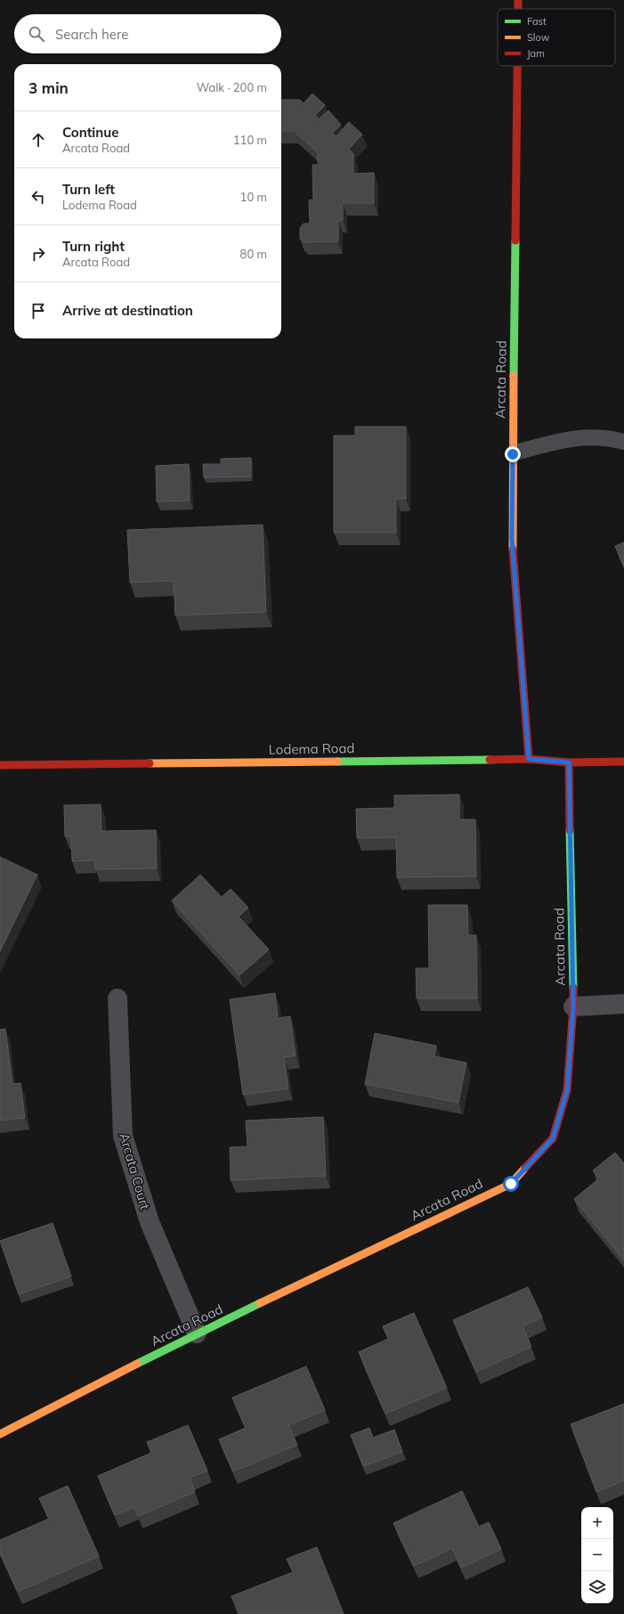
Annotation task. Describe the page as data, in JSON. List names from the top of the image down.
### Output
{
  "streets": {
    "street": ["Arcata Road", "Lodema Road", "Arcata Court"]
  },
  "crossings": [
    ["Arcata Road", "Lodema Road"],
    ["Arcata Road", "Arcata Court"]
  ],
  "legend": ["Fast", "Slow", "Jam"],
  "page": {
    "search": "Search here",
    "heading": ["3 min", "Walk · 200 m"],
    "list": [
      ["Continue", "Arcata Road", "110 m"],
      ["Turn left", "Lodema Road", "10 m"],
      ["Turn right", "Arcata Road", "80 m"],
      "Arrive at destination"
    ],
    "map_buttons": ["+", "−"]
  }
}
